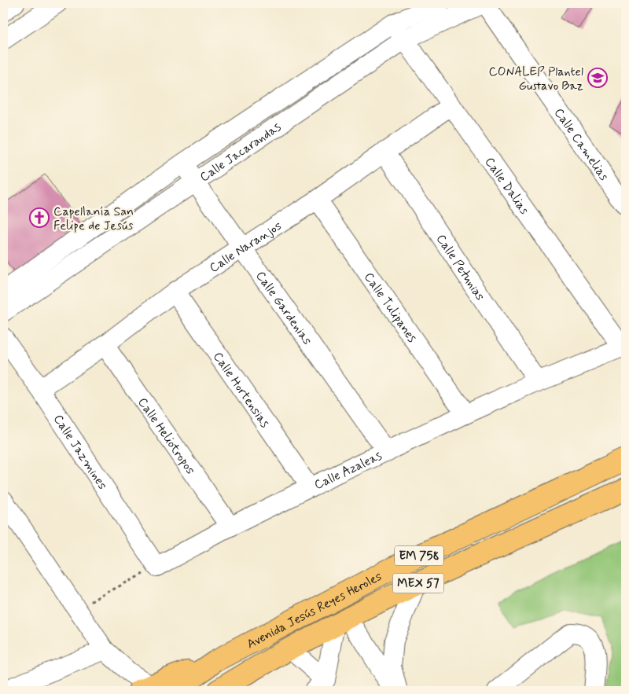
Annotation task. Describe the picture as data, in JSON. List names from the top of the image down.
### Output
{
  "streets": {
    "highway": ["EM 758", "MEX 57", "Avenida Jesús Reyes Heroles"],
    "street": [
      "Calle Camelias",
      "Calle Jacarandas",
      "Calle Dalias",
      "Calle Naranjos",
      "Calle Petunias",
      "Calle Tulipanes",
      "Calle Gardenias",
      "Calle Hortensias",
      "Calle Heliotropos",
      "Calle Jazmines",
      "Calle Azaleas"
    ]
  },
  "crossings": [
    ["Calle Camelias", "Calle Jacarandas"],
    ["Calle Jacarandas", "Calle Dalias"],
    ["Calle Jacarandas", "Calle Gardenias"],
    ["Calle Dalias", "Calle Naranjos"],
    ["Calle Dalias", "Calle Azaleas"],
    ["Calle Naranjos", "Calle Petunias"],
    ["Calle Naranjos", "Calle Tulipanes"],
    ["Calle Naranjos", "Calle Gardenias"],
    ["Calle Naranjos", "Calle Hortensias"],
    ["Calle Naranjos", "Calle Heliotropos"],
    ["Calle Naranjos", "Calle Jazmines"],
    ["Calle Petunias", "Calle Azaleas"],
    ["Calle Tulipanes", "Calle Azaleas"],
    ["Calle Gardenias", "Calle Azaleas"],
    ["Calle Hortensias", "Calle Azaleas"],
    ["Calle Heliotropos", "Calle Azaleas"],
    ["Calle Jazmines", "Calle Azaleas"]
  ],
  "places": {
    "school or university": ["CONALEP Plantel Gustavo Baz"],
    "church": ["Capellanía San Felipe de Jesús"]
  }
}
